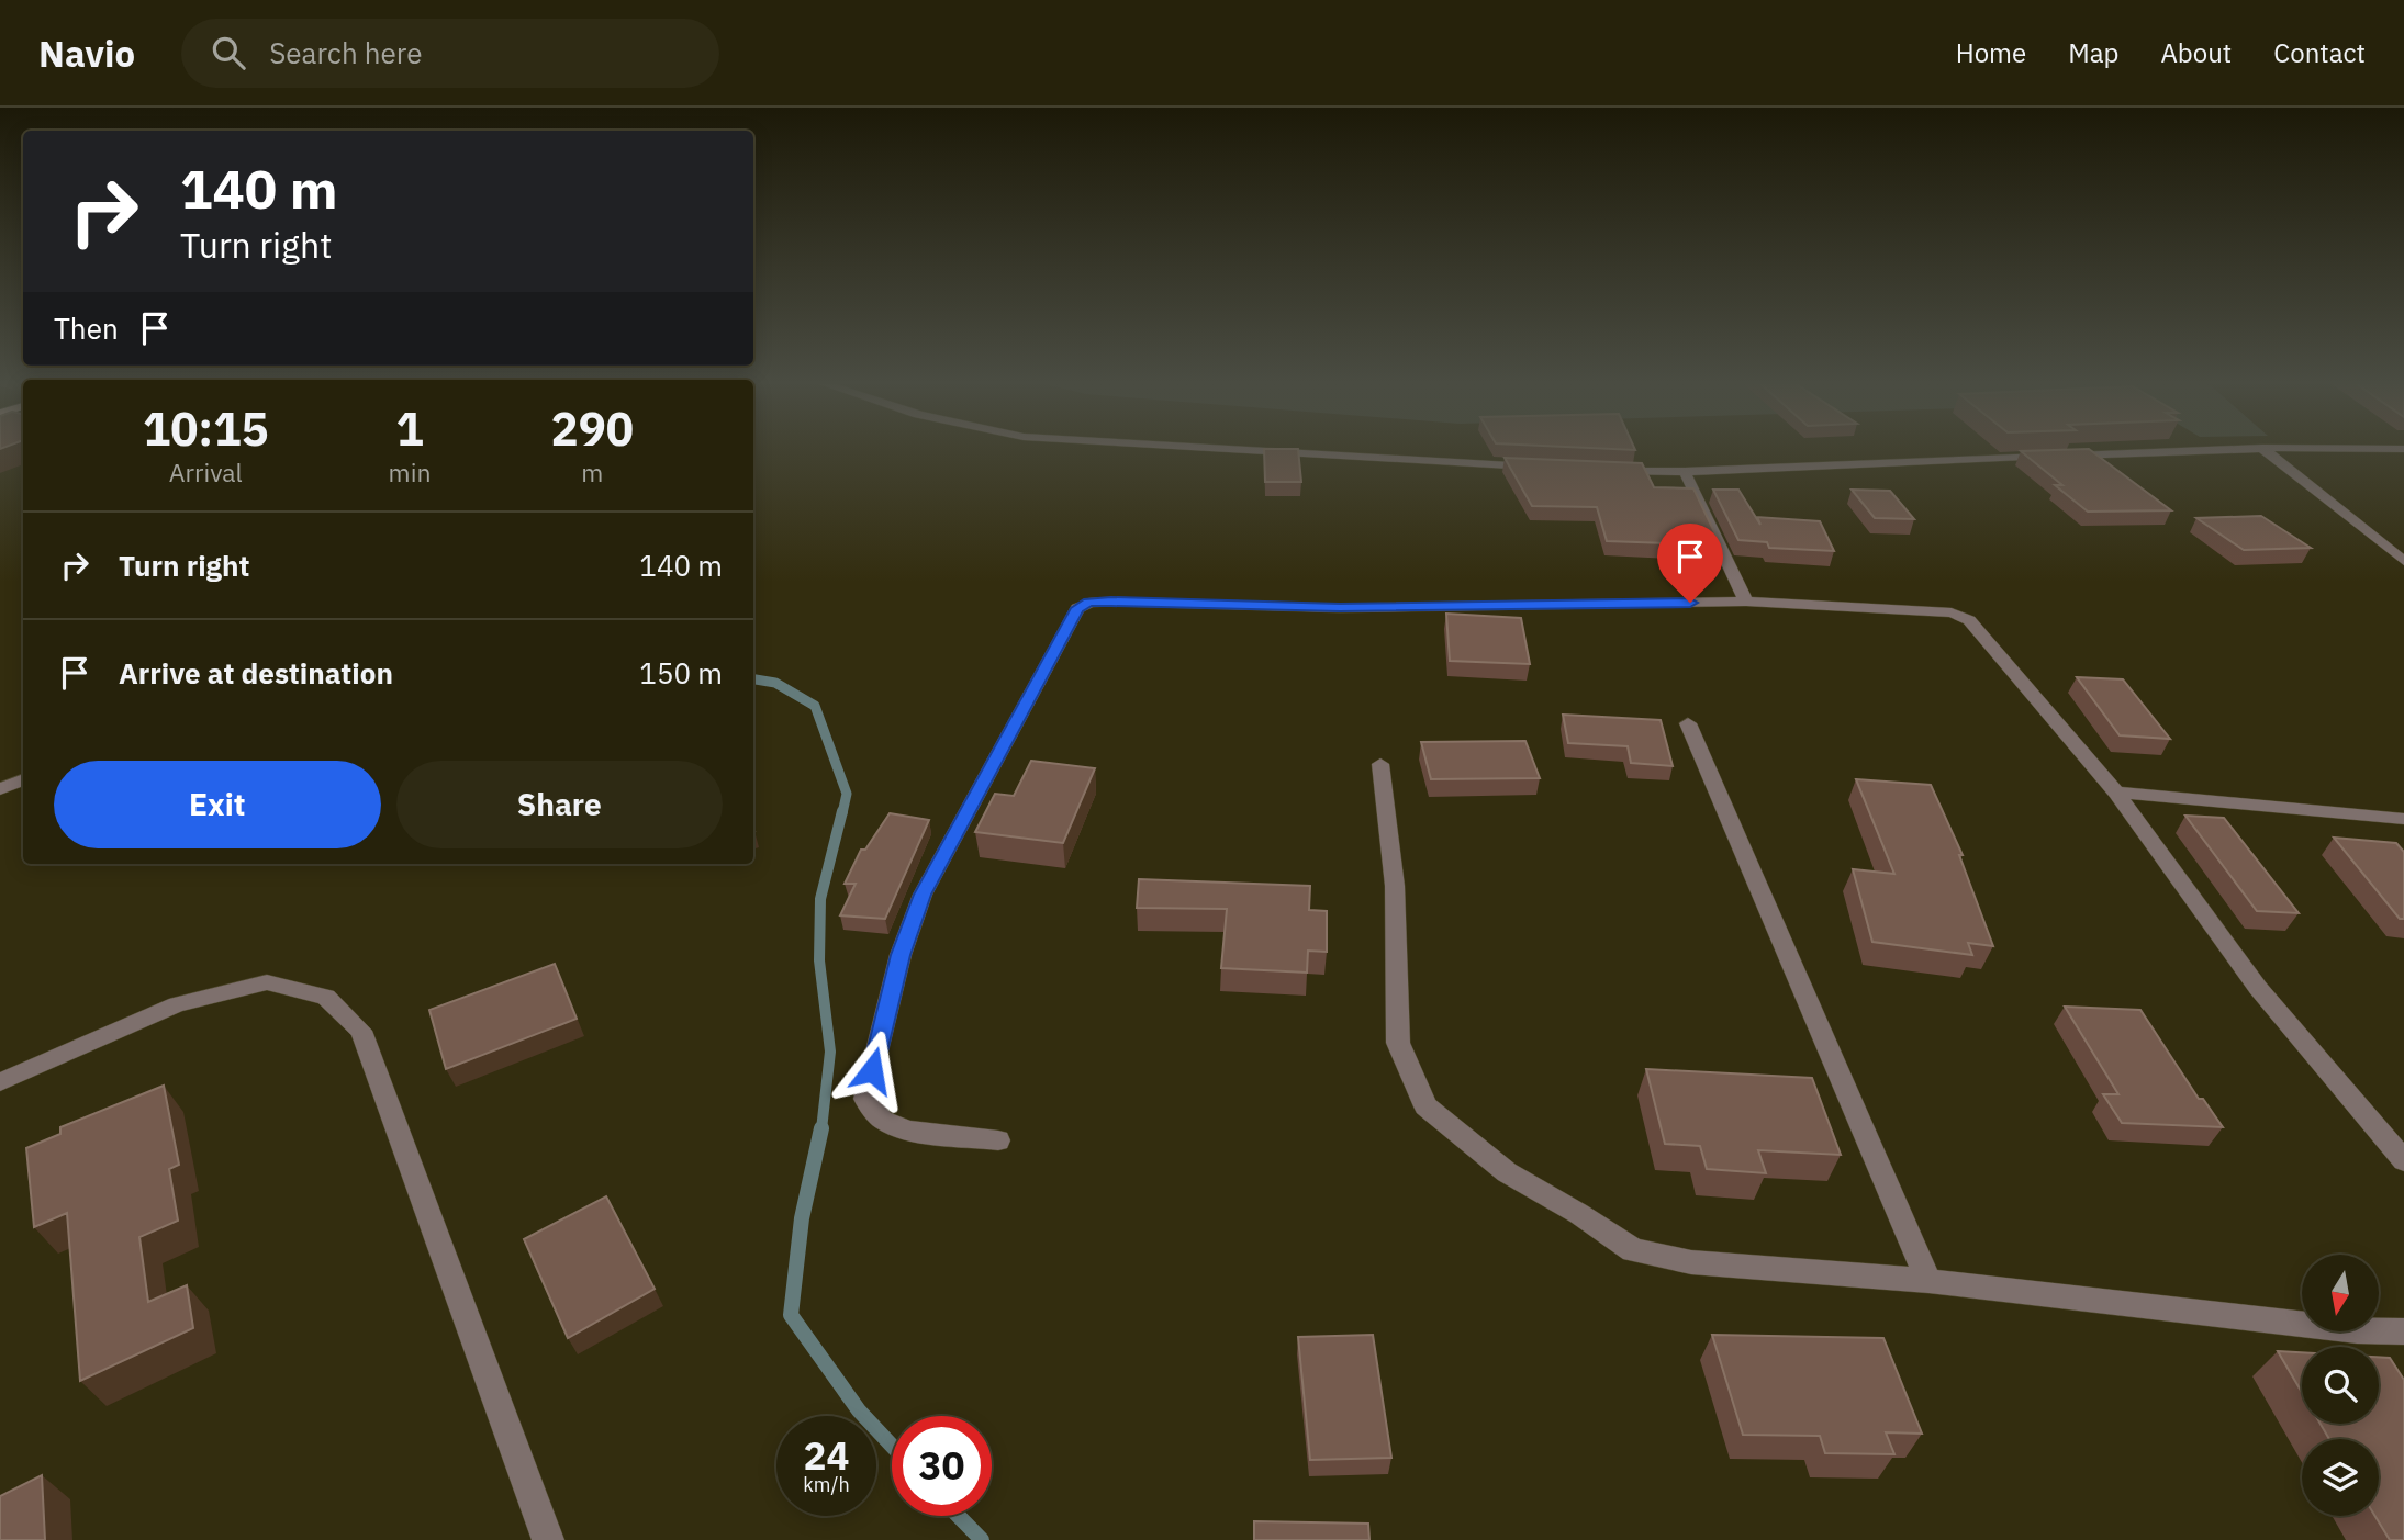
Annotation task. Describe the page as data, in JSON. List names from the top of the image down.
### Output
{
  "north": "bottom",
  "page": {
    "header": "Navio",
    "search": "Search here",
    "nav": [
      "Home",
      "Map",
      "About",
      "Contact"
    ],
    "turn": ["140 m", "Turn right"],
    "then": "Then",
    "eta": [
      "10:15",
      "Arrival",
      "1",
      "min",
      "290",
      "m"
    ],
    "list": [
      {
        "name": "Turn right",
        "value": "140 m"
      },
      {
        "name": "Arrive at destination",
        "value": "150 m"
      }
    ],
    "buttons": ["Exit", "Share"],
    "speed": "24 km/h",
    "limit": "30"
  }
}
